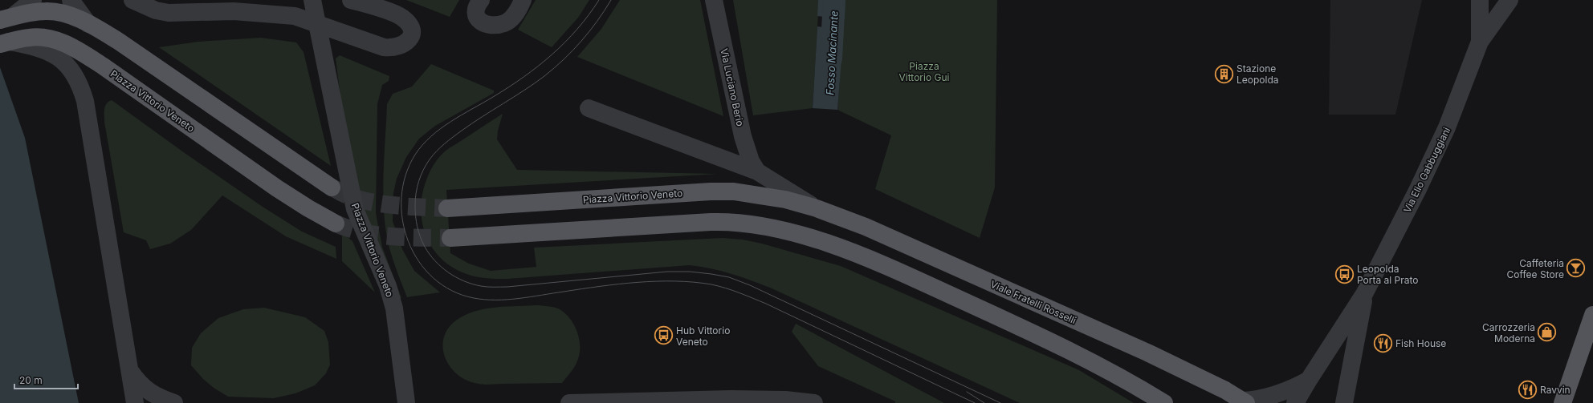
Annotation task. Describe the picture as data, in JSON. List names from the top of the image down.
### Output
{
  "streets": {
    "main road": ["Piazza Vittorio Veneto", "Viale Fratelli Rosselli"],
    "street": ["Via Luciano Berio", "Via Elio Gabbuggiani"]
  },
  "crossings": [
    ["Piazza Vittorio Veneto", "Viale Fratelli Rosselli"],
    ["Via Elio Gabbuggiani", "Viale Fratelli Rosselli"]
  ],
  "water": ["Fosso Macinante"],
  "parks": ["Piazza Vittorio Gui"],
  "places": {
    "building": ["Stazione Leopolda"],
    "bar": ["Caffeteria Coffee Store"],
    "bus stop": ["Leopolda Porta al Prato", "Hub Vittorio Veneto"],
    "shop": ["Carrozzeria Moderna"],
    "restaurant": ["Fish House", "Ravvin"]
  },
  "scale_bar": "20 m"
}
